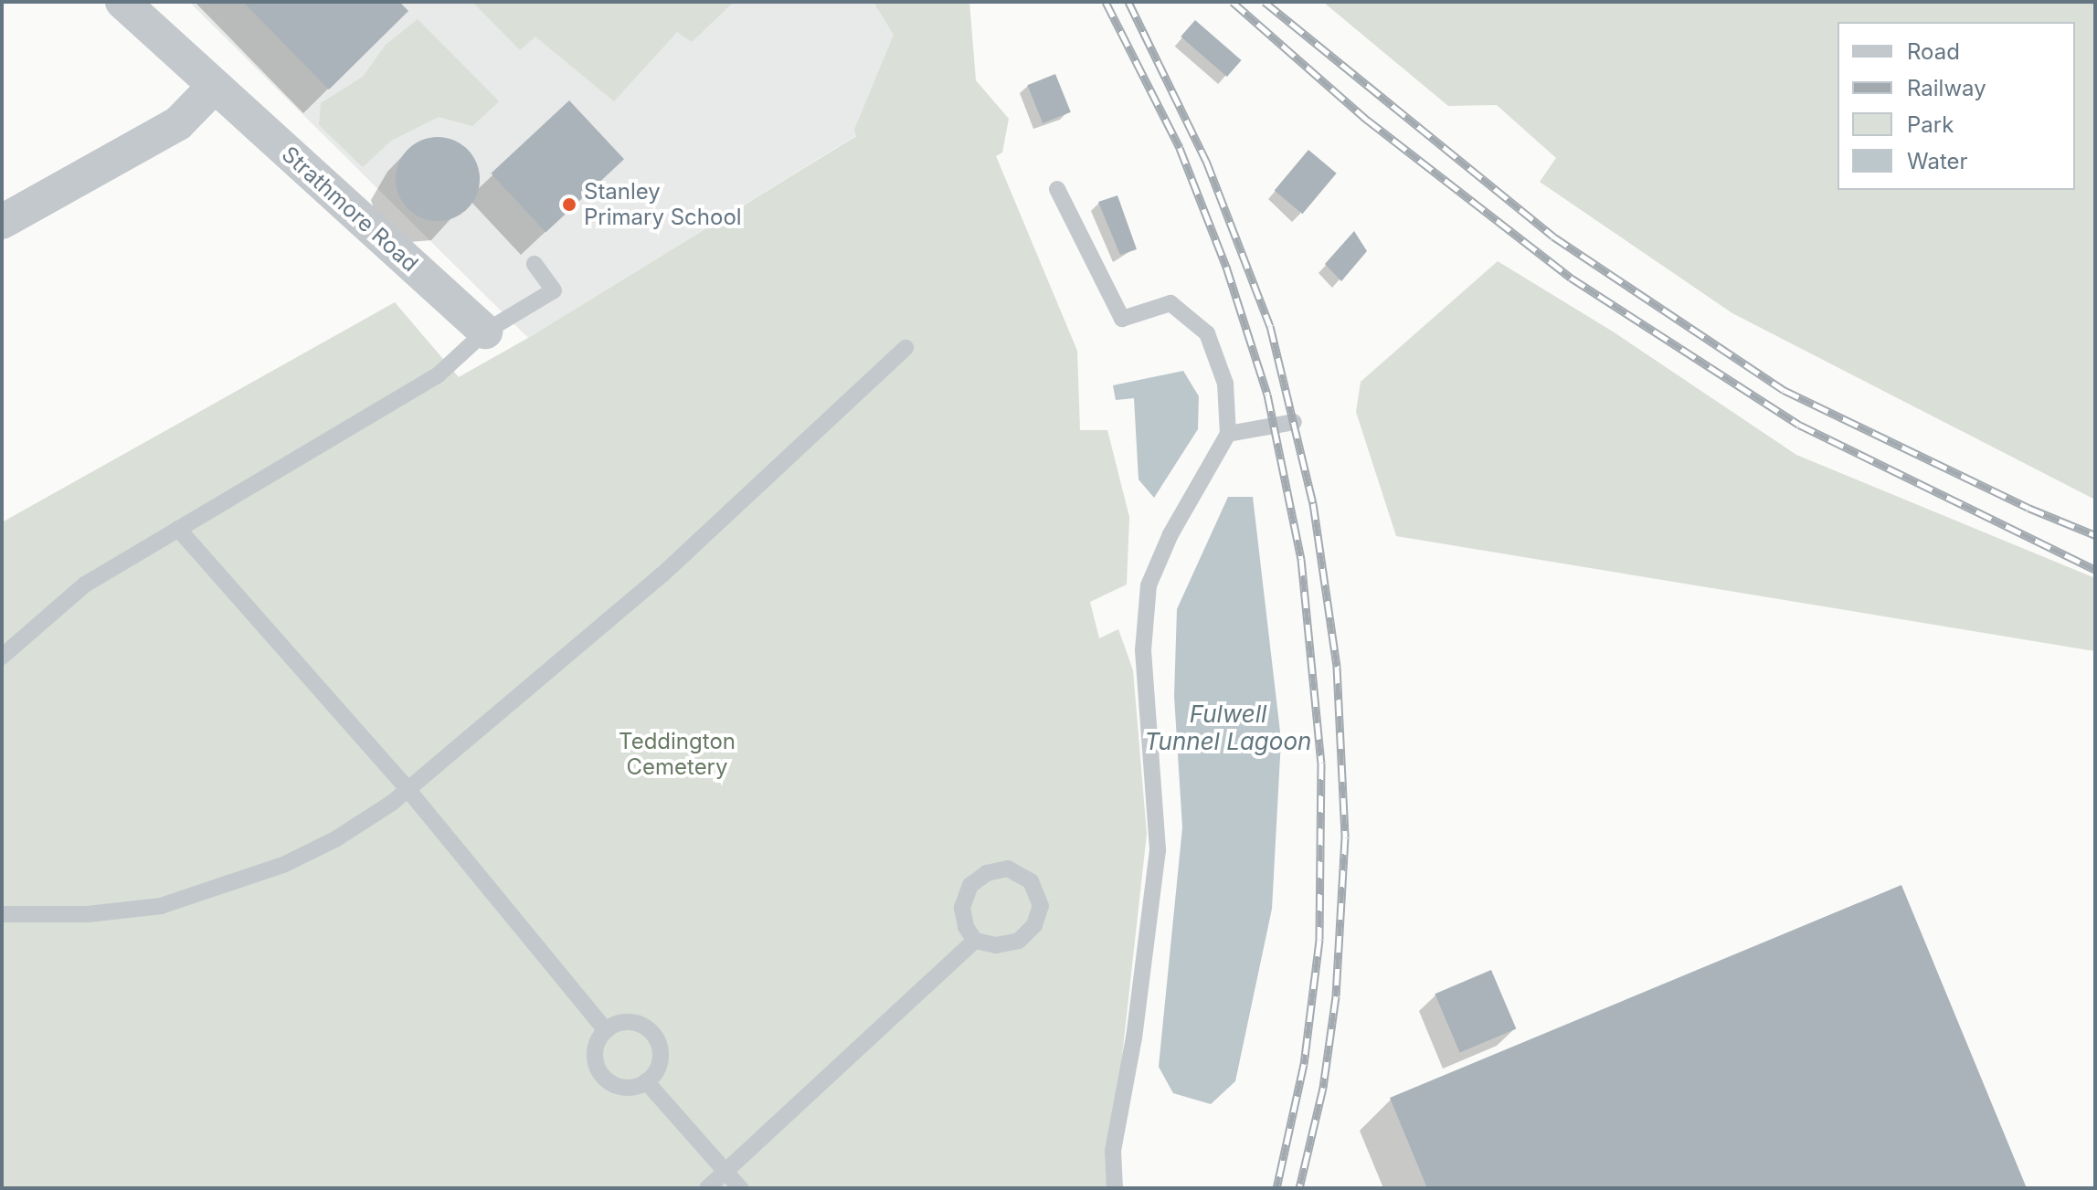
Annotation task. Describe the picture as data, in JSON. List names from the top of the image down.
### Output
{
  "streets": {
    "street": ["Strathmore Road"]
  },
  "water": ["Fulwell Tunnel Lagoon"],
  "parks": ["Teddington Cemetery"],
  "places": ["Stanley Primary School"],
  "legend": [
    "Road",
    "Railway",
    "Park",
    "Water"
  ]
}
